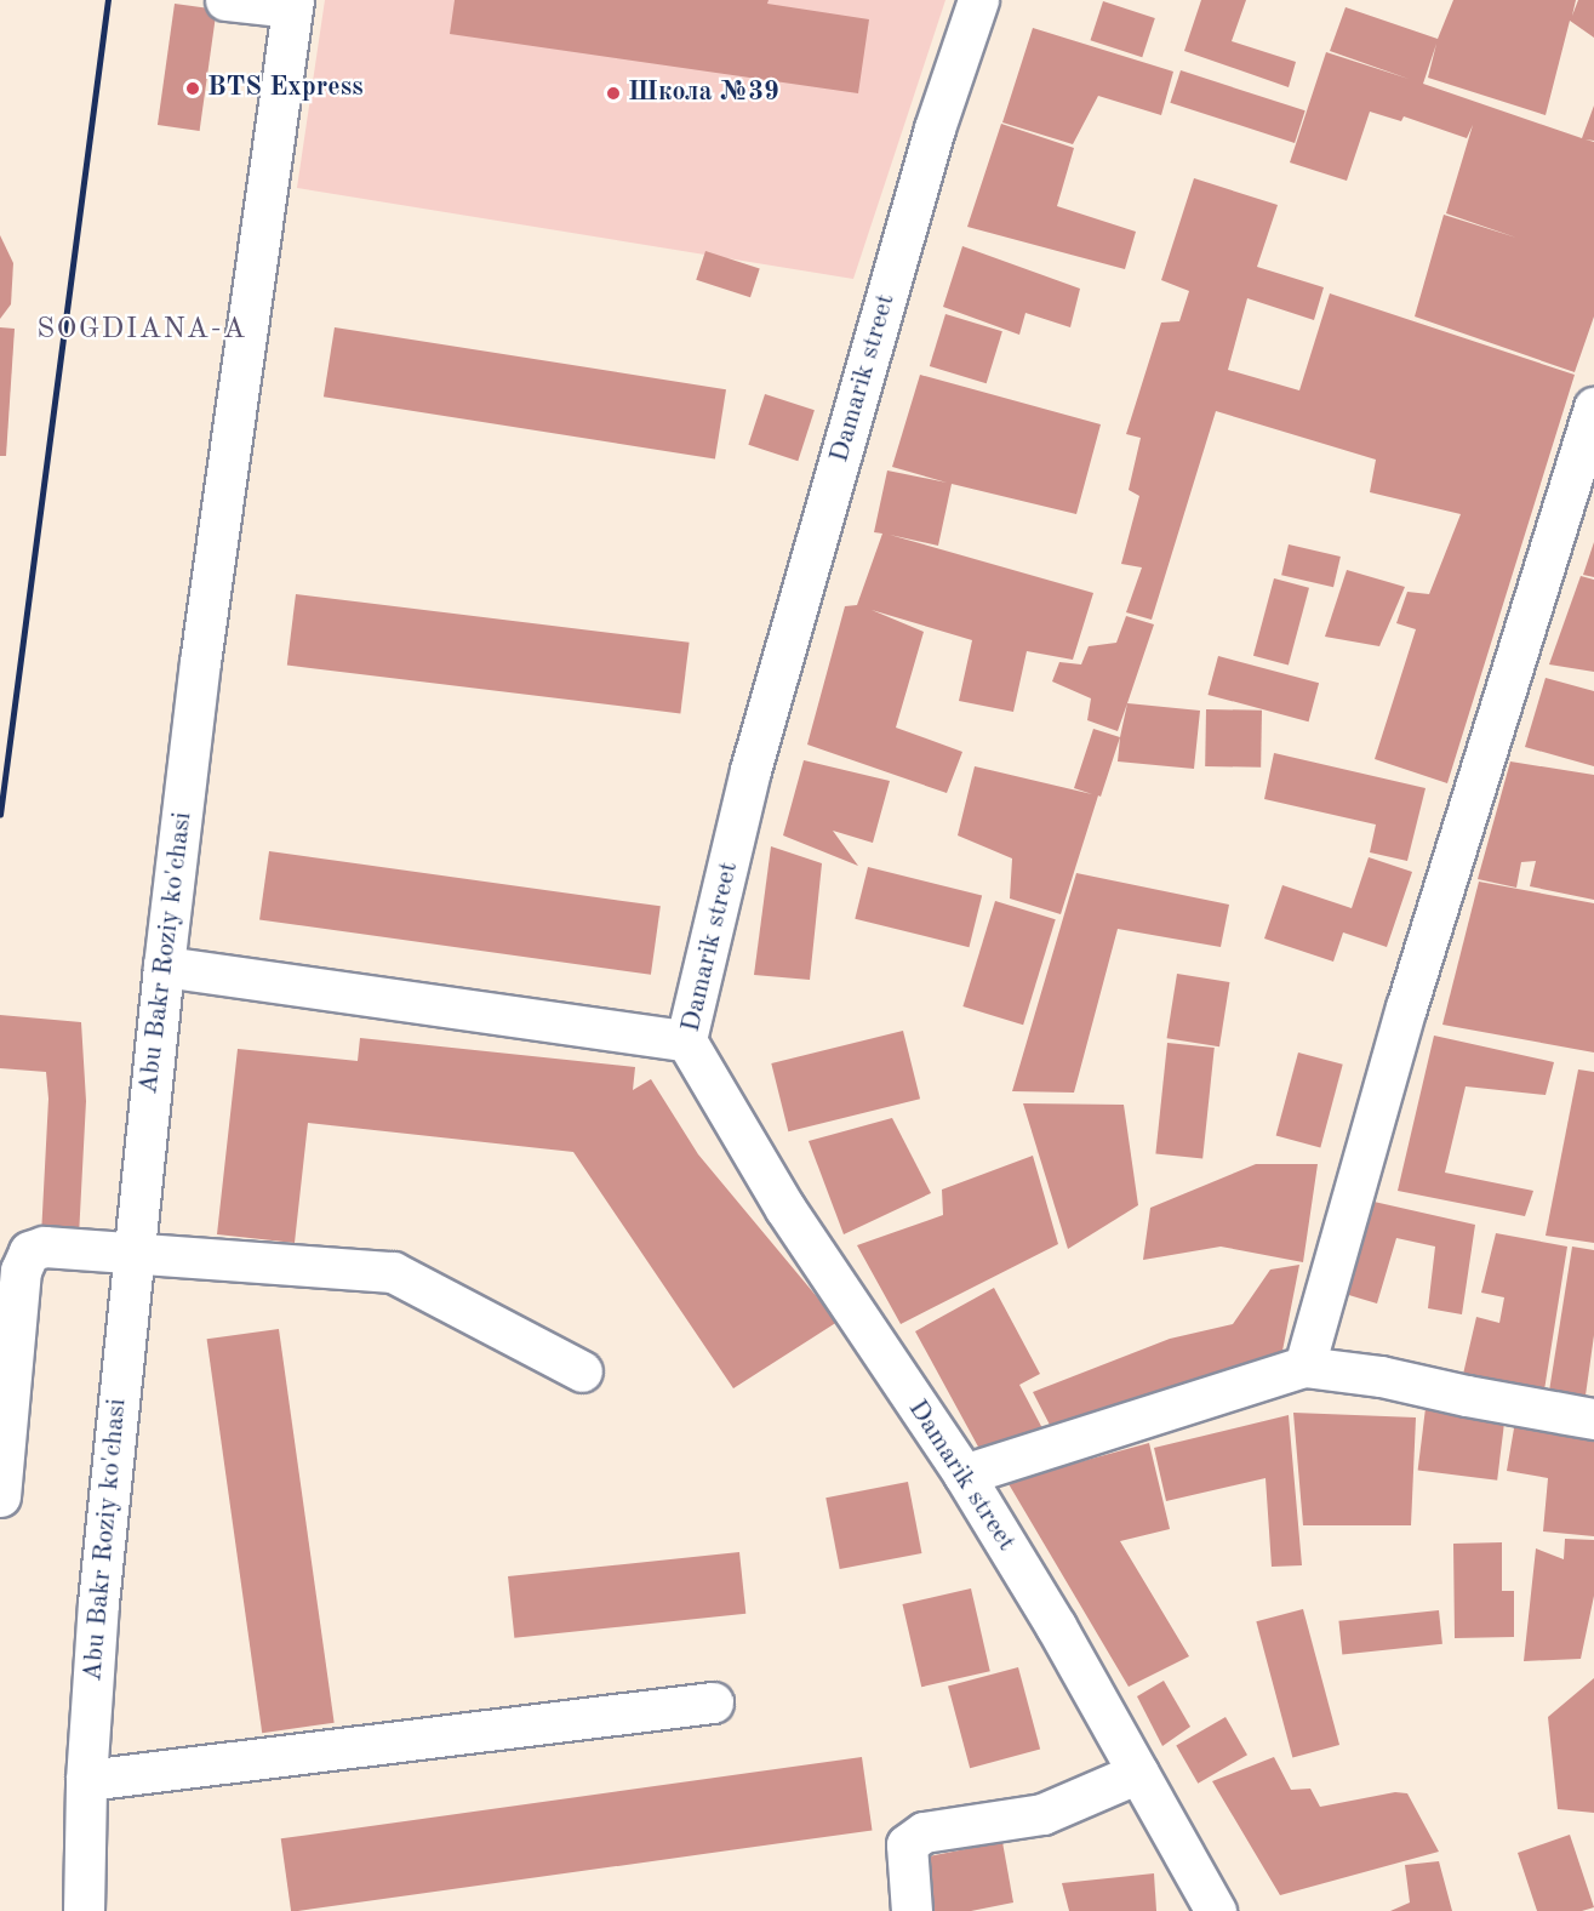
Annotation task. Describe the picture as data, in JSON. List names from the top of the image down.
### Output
{
  "streets": {
    "street": ["Damarik street", "Abu Bakr Roziy ko'chasi"]
  },
  "districts": ["SOGDIANA-А"],
  "places": ["BTS Express", "Школа №39"]
}
